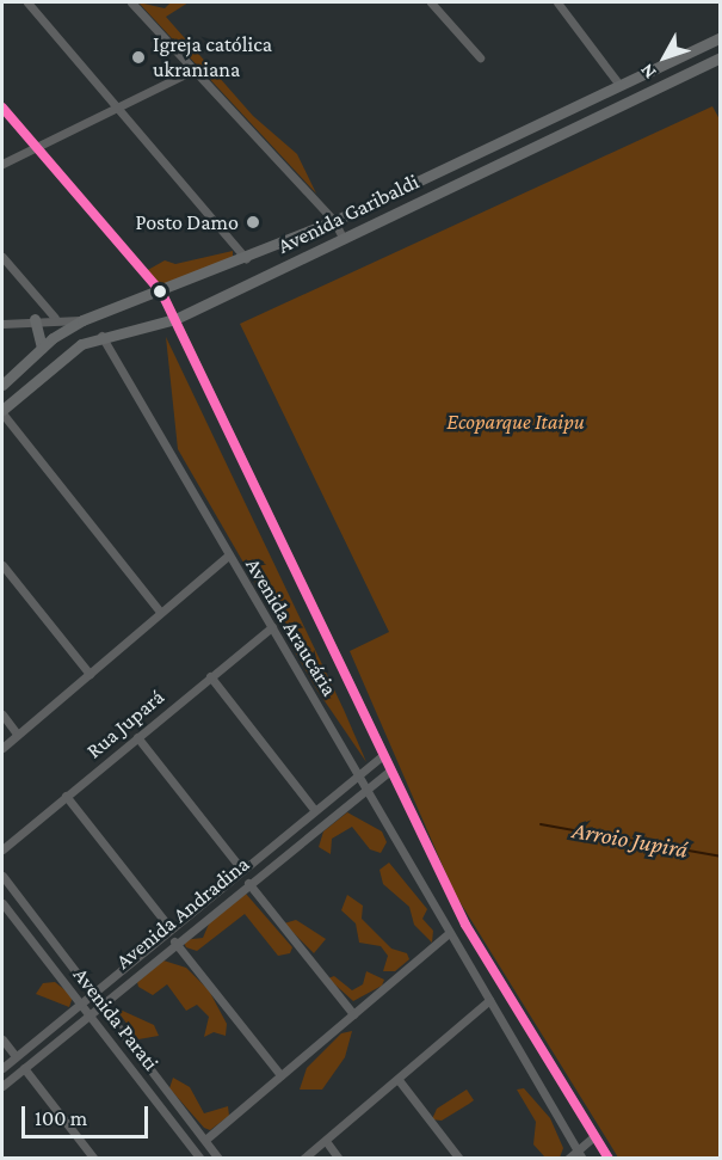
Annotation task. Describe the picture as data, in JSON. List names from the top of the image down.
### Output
{
  "streets": {
    "main road": ["Avenida Garibaldi"],
    "street": [
      "Avenida Araucária",
      "Rua Jupará",
      "Avenida Andradina",
      "Avenida Parati"
    ]
  },
  "crossings": [
    ["Avenida Garibaldi", "Avenida Araucária"],
    ["Avenida Araucária", "Rua Jupará"],
    ["Avenida Araucária", "Avenida Andradina"],
    ["Avenida Andradina", "Avenida Parati"]
  ],
  "water": ["Arroio Jupirá"],
  "parks": ["Ecoparque Itaipu"],
  "places": ["Igreja católica ukraniana", "Posto Damo"],
  "scale_bar": "100 m",
  "north": "bottom left"
}
